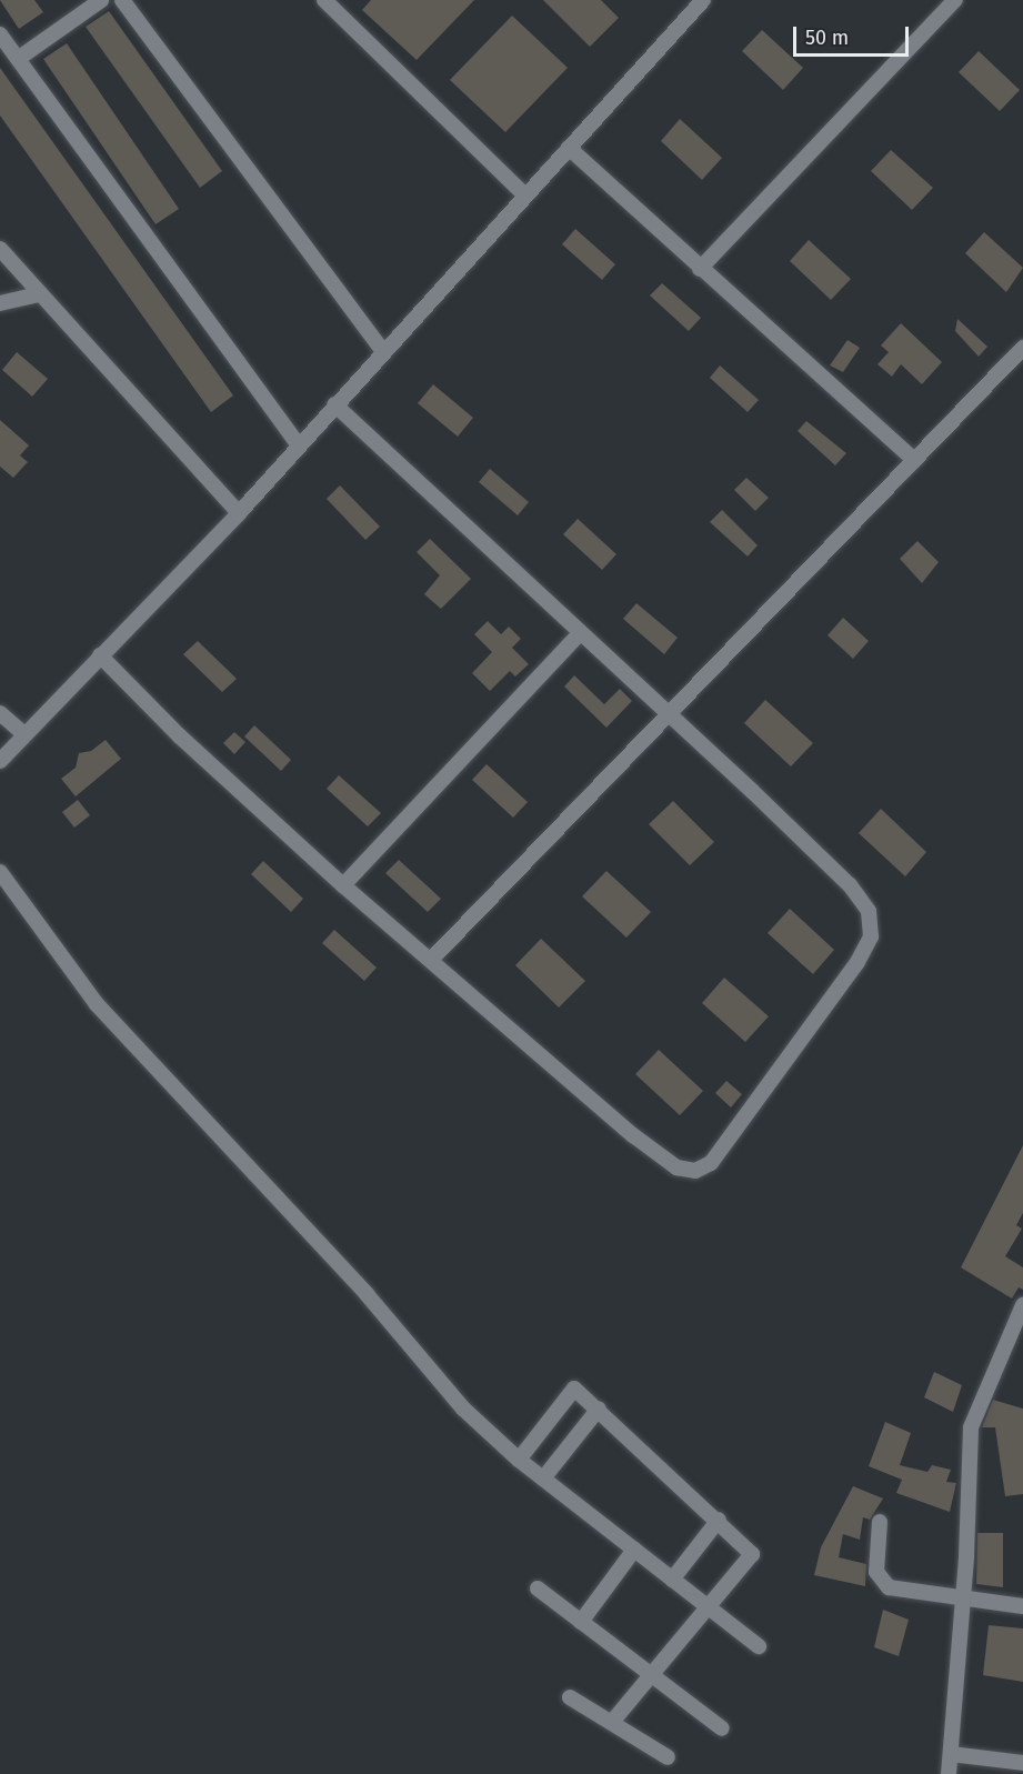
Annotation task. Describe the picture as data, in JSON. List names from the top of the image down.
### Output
{
  "scale_bar": "50 m"
}
